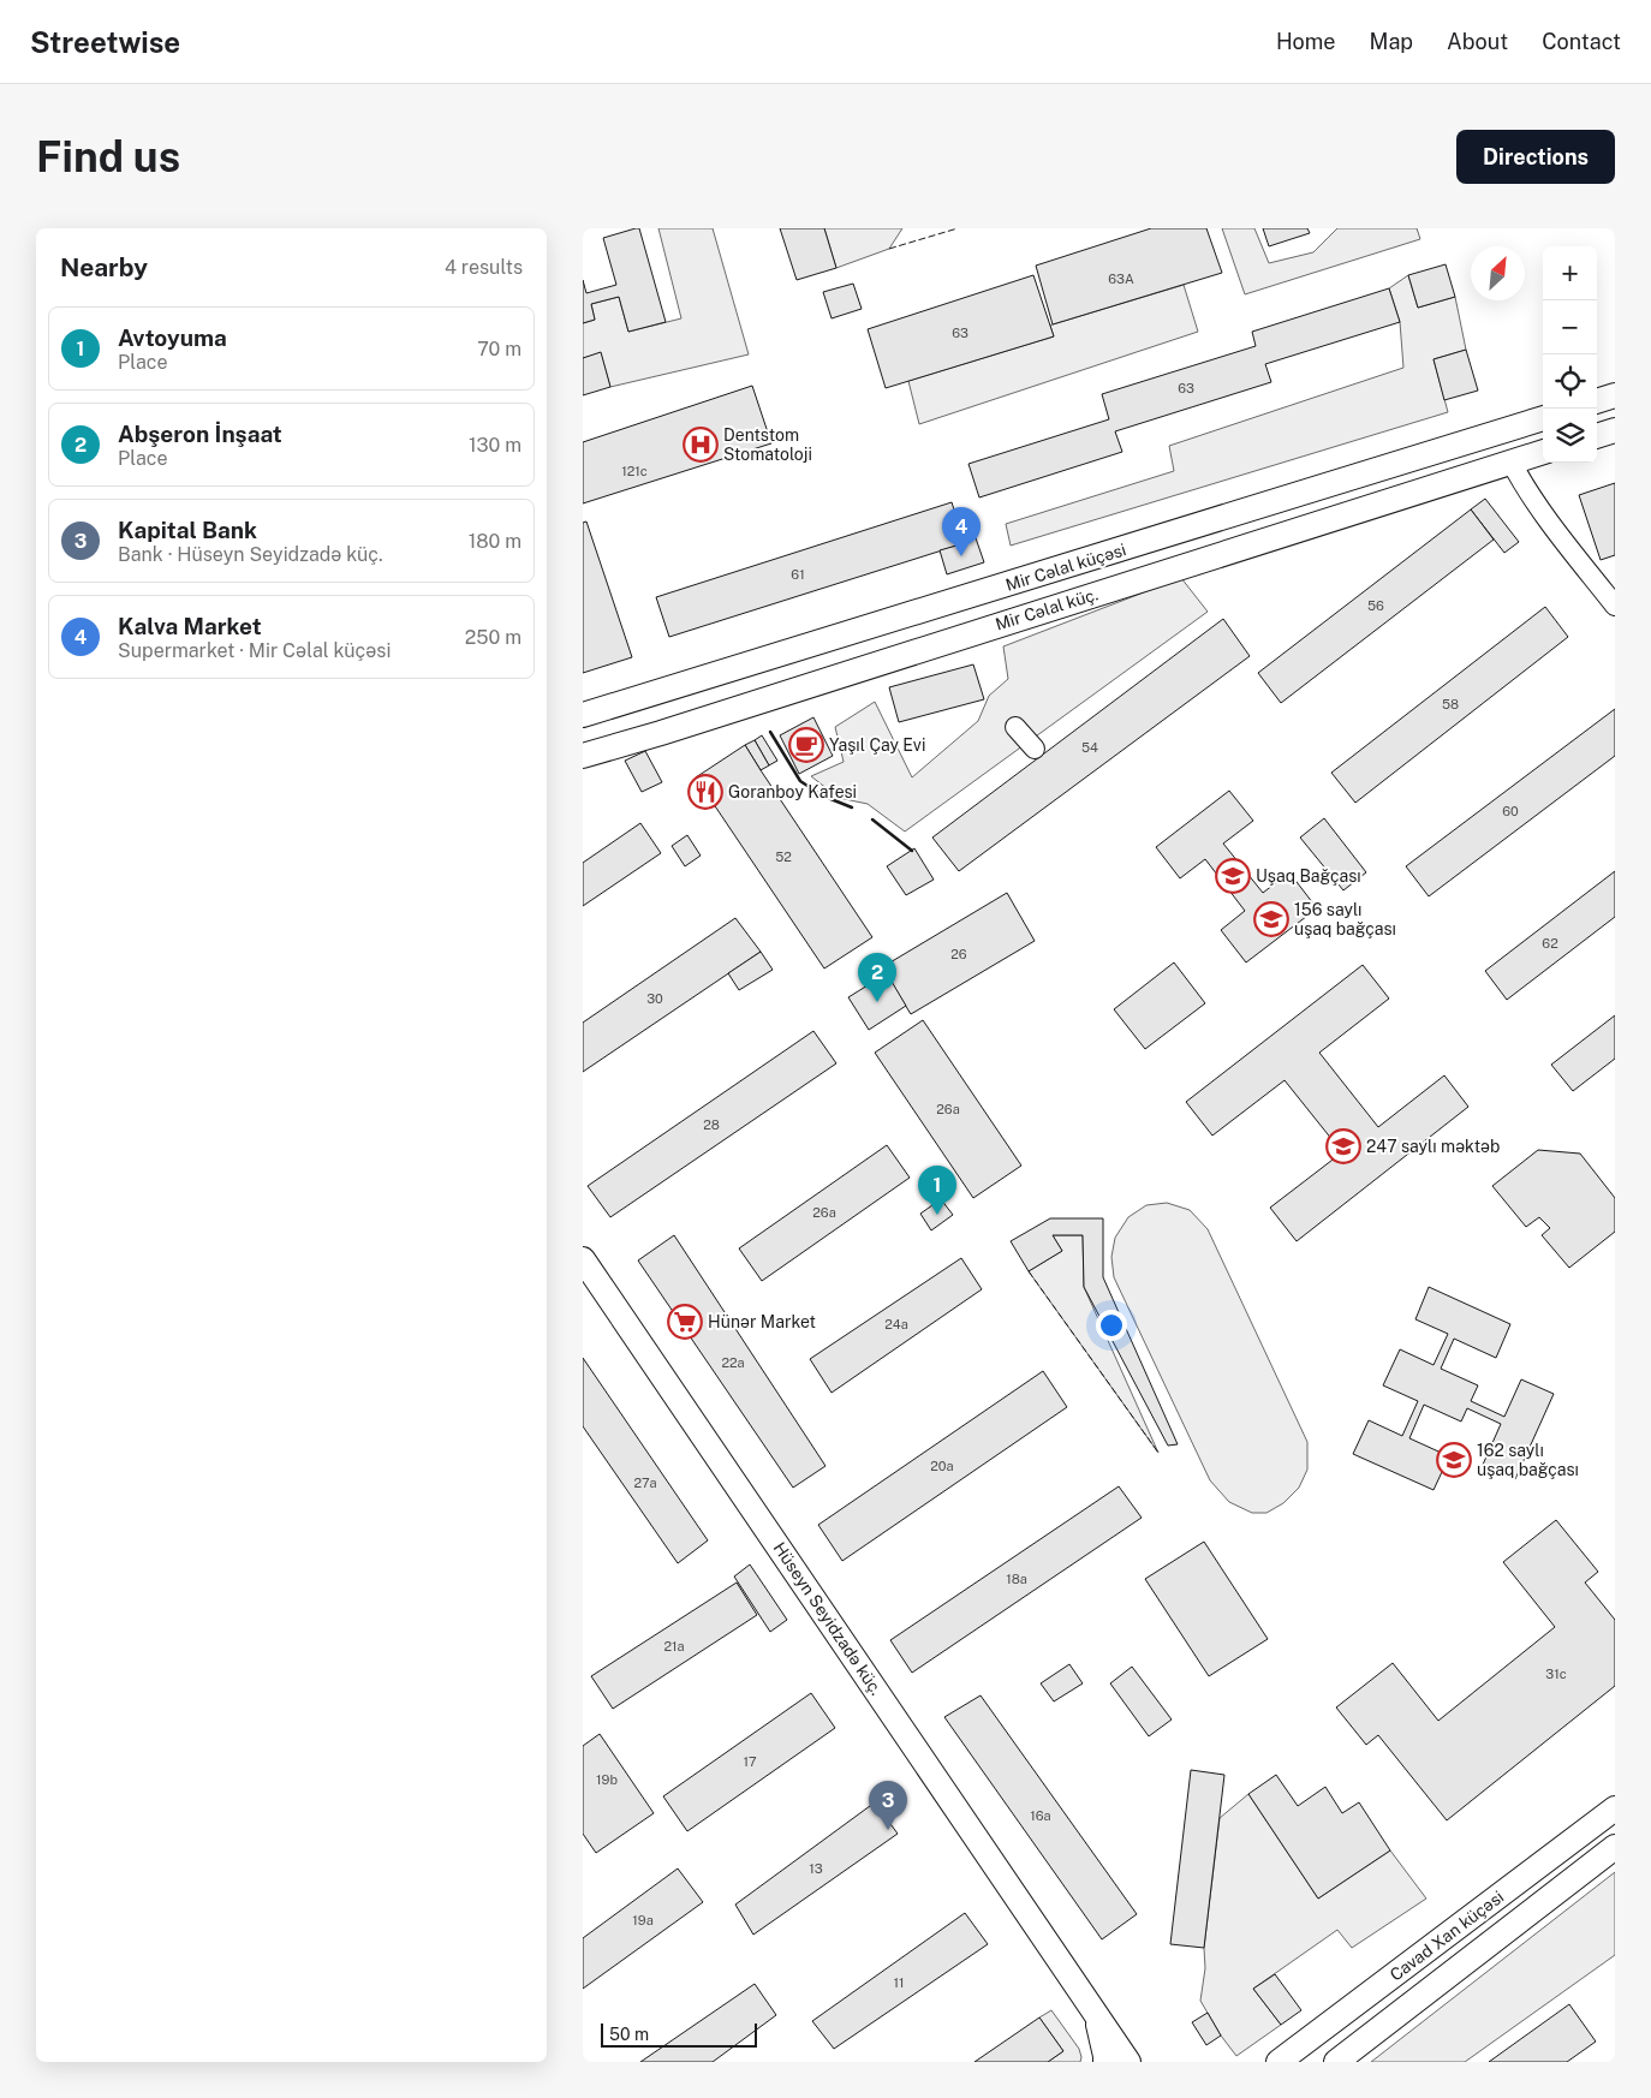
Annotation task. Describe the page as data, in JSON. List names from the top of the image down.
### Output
{
  "streets": {
    "street": [
      "Mir Cəlal küçəsi",
      "Mir Cəlal küç.",
      "Hüseyn Seyidzadə küç.",
      "Cavad Xan küçəsi"
    ]
  },
  "places": {
    "hospital": ["Dentstom Stomatoloji"],
    "cafe": ["Yaşıl Çay Evi"],
    "restaurant": ["Goranboy Kafesi"],
    "school or university": [
      "Uşaq Bağçası",
      "156 saylı uşaq bağçası",
      "247 saylı məktəb",
      "162 saylı uşaq bağçası"
    ],
    "supermarket": ["Hünər Market"]
  },
  "house_numbers": [
    "63A",
    "63",
    "63",
    "121c",
    "61",
    "56",
    "58",
    "54",
    "60",
    "52",
    "62",
    "26",
    "30",
    "26a",
    "28",
    "26a",
    "24a",
    "22a",
    "20a",
    "27a",
    "18a",
    "21a",
    "31c",
    "17",
    "19b",
    "16a",
    "13",
    "19a",
    "11"
  ],
  "scale_bar": "50 m",
  "north": "top right",
  "page": {
    "header": "Streetwise",
    "nav": [
      "Home",
      "Map",
      "About",
      "Contact"
    ],
    "buttons": "Directions",
    "title": "Find us",
    "heading": ["Nearby", "4 results"],
    "map_buttons": ["+", "−"],
    "list": [
      {
        "mark": "1",
        "name": "Avtoyuma",
        "note": "Place",
        "value": "70 m"
      },
      {
        "mark": "2",
        "name": "Abşeron İnşaat",
        "note": "Place",
        "value": "130 m"
      },
      {
        "mark": "3",
        "name": "Kapital Bank",
        "note": "Bank · Hüseyn Seyidzadə küç.",
        "value": "180 m"
      },
      {
        "mark": "4",
        "name": "Kalva Market",
        "note": "Supermarket · Mir Cəlal küçəsi",
        "value": "250 m"
      }
    ],
    "pins": [
      "4",
      "2",
      "1",
      "3"
    ],
    "scale": "50 m"
  }
}
